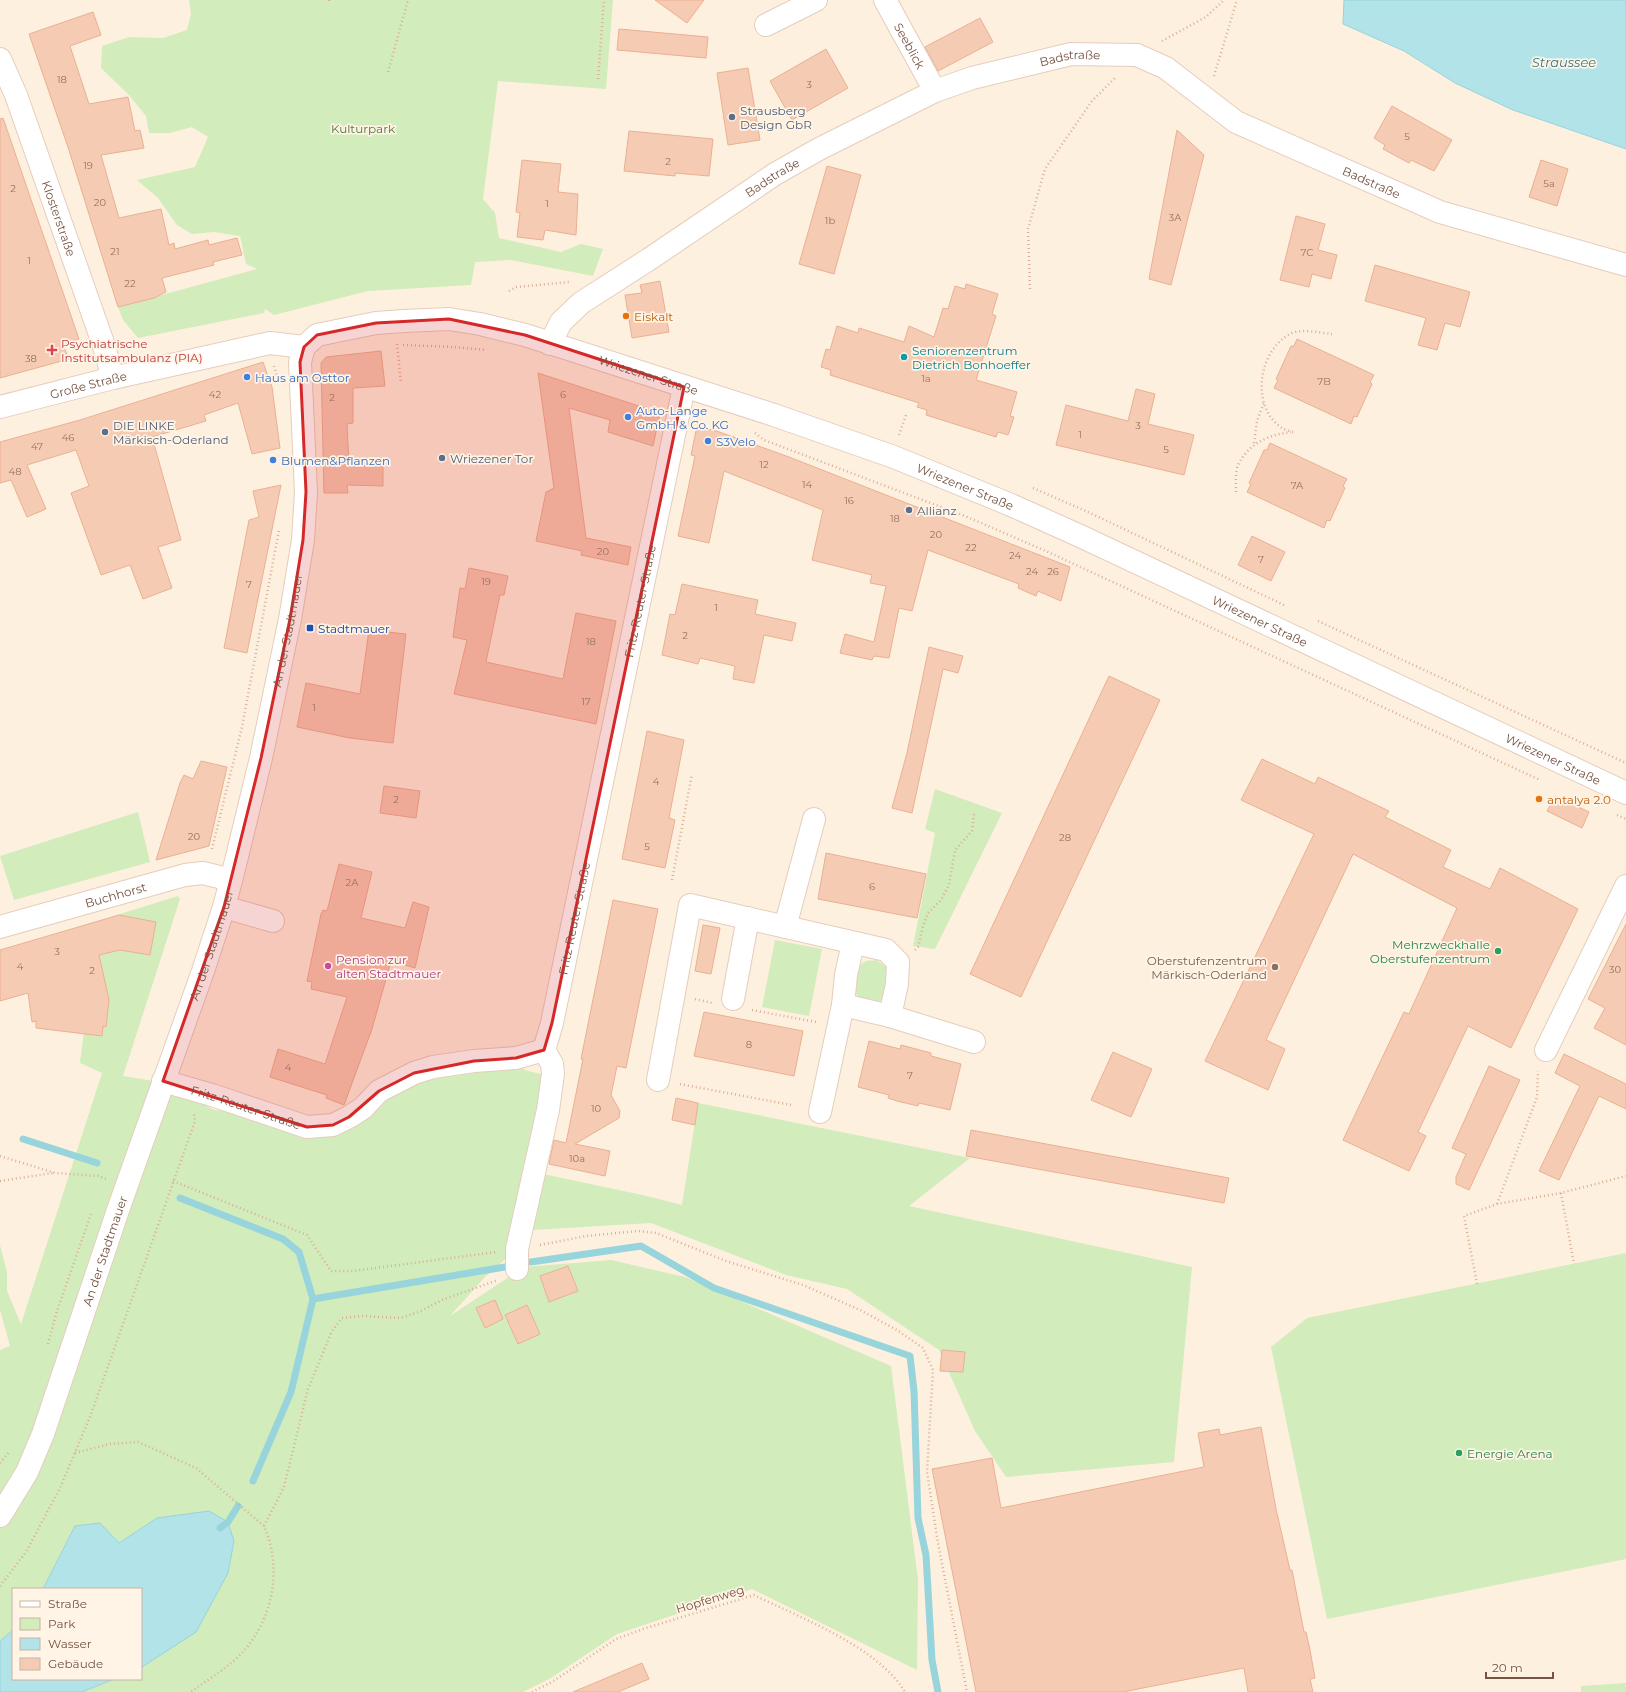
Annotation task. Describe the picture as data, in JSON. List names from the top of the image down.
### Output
{
  "streets": {
    "street": [
      "Seeblick",
      "Badstraße",
      "Klosterstraße",
      "Wriezener Straße",
      "Große Straße",
      "Fritz-Reuter-Straße",
      "An der Stadtmauer",
      "Buchhorst"
    ],
    "path": ["Hopfenweg"]
  },
  "crossings": [
    ["Seeblick", "Badstraße"],
    ["Badstraße", "Wriezener Straße"],
    ["Klosterstraße", "Große Straße"],
    ["Wriezener Straße", "Fritz-Reuter-Straße"],
    ["Wriezener Straße", "An der Stadtmauer"],
    ["Fritz-Reuter-Straße", "An der Stadtmauer"],
    ["An der Stadtmauer", "Buchhorst"]
  ],
  "water": ["Straussee"],
  "parks": ["Kulturpark"],
  "places": {
    "other": [
      "Strausberg Design GbR",
      "Eiskalt",
      "Seniorenzentrum Dietrich Bonhoeffer",
      "Haus am Osttor",
      "Auto-Lange GmbH & Co. KG",
      "DIE LINKE Märkisch-Oderland",
      "S3Velo",
      "Wriezener Tor",
      "Blumen&Pflanzen",
      "Allianz",
      "antalya 2.0",
      "Mehrzweckhalle Oberstufenzentrum",
      "Pension zur alten Stadtmauer",
      "Oberstufenzentrum Märkisch-Oderland",
      "Energie Arena"
    ],
    "health": ["Psychiatrische Institutsambulanz (PIA)"],
    "transit": ["Stadtmauer"]
  },
  "house_numbers": [
    "18",
    "3",
    "5",
    "2",
    "19",
    "5a",
    "2",
    "20",
    "1",
    "3A",
    "1b",
    "21",
    "7C",
    "1",
    "22",
    "38",
    "1a",
    "7B",
    "42",
    "6",
    "2",
    "3",
    "1",
    "46",
    "47",
    "5",
    "12",
    "48",
    "14",
    "7A",
    "16",
    "18",
    "20",
    "22",
    "20",
    "24",
    "7",
    "24",
    "26",
    "19",
    "7",
    "1",
    "2",
    "18",
    "17",
    "1",
    "4",
    "2",
    "20",
    "28",
    "5",
    "2A",
    "6",
    "3",
    "4",
    "30",
    "2",
    "8",
    "4",
    "7",
    "10",
    "10a"
  ],
  "legend": [
    "Straße",
    "Park",
    "Wasser",
    "Gebäude"
  ],
  "scale_bar": "20 m"
}
